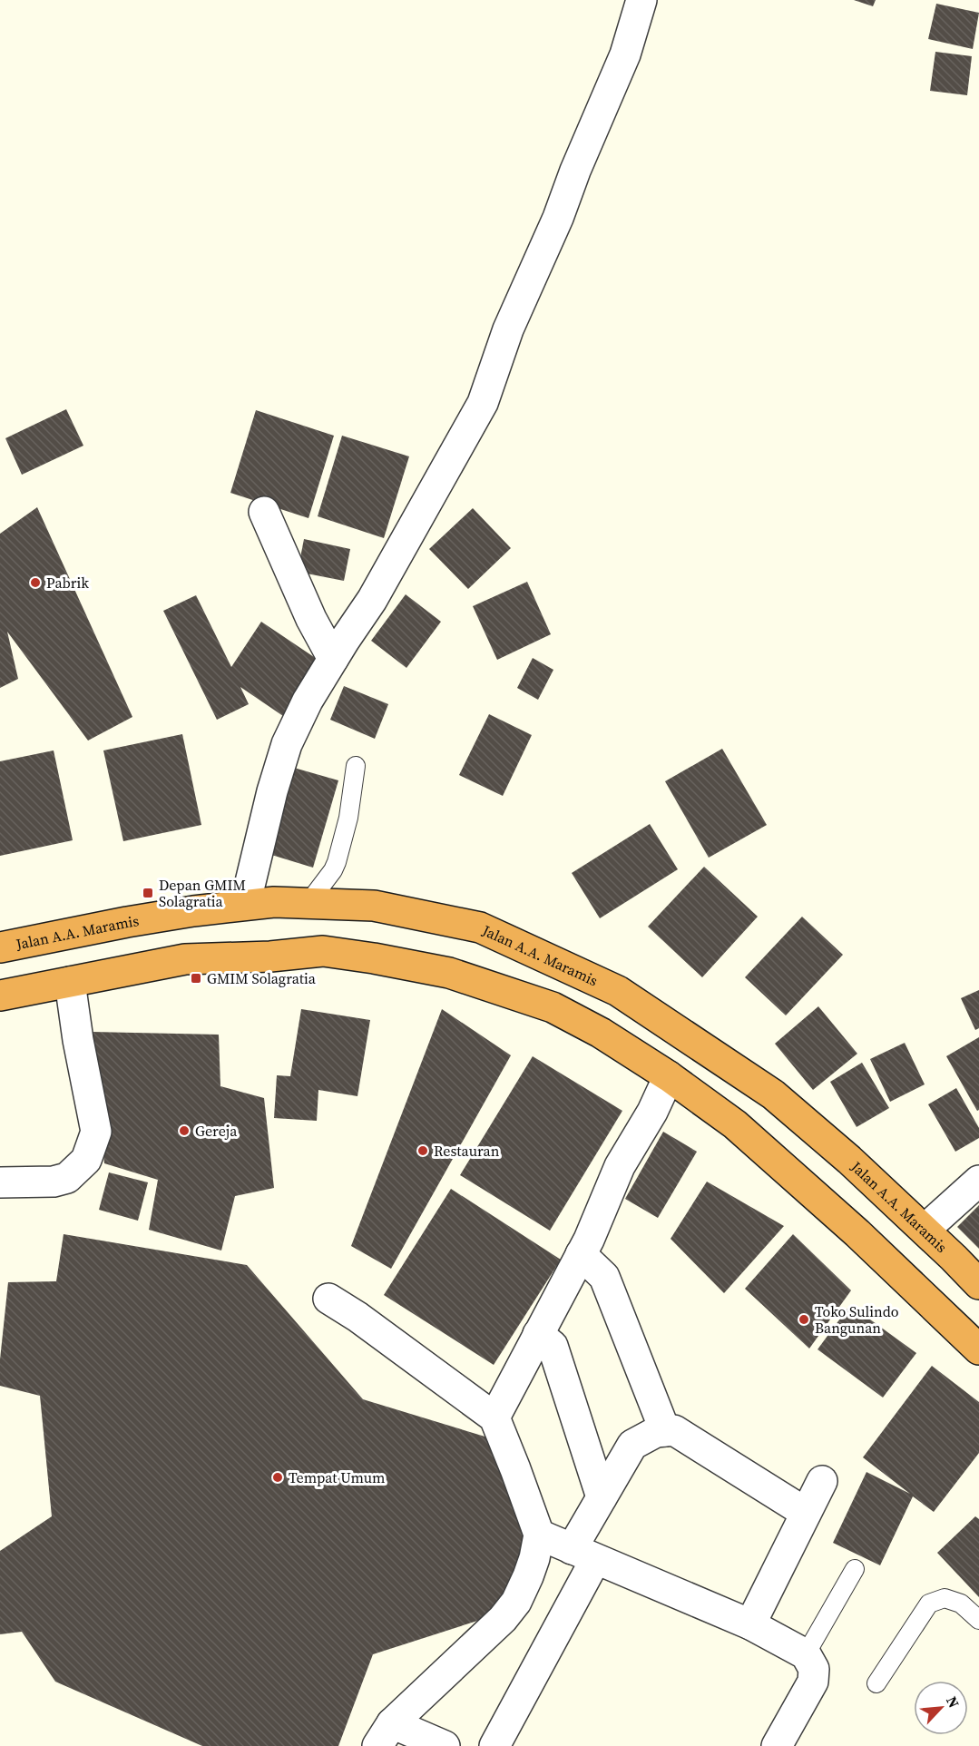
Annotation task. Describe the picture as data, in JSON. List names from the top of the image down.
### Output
{
  "streets": {
    "highway": ["Jalan A.A. Maramis"]
  },
  "places": {
    "other": [
      "Pabrik",
      "Gereja",
      "Restauran",
      "Toko Sulindo Bangunan",
      "Tempat Umum"
    ],
    "transit": ["Depan GMIM Solagratia", "GMIM Solagratia"]
  },
  "north": "top right"
}
